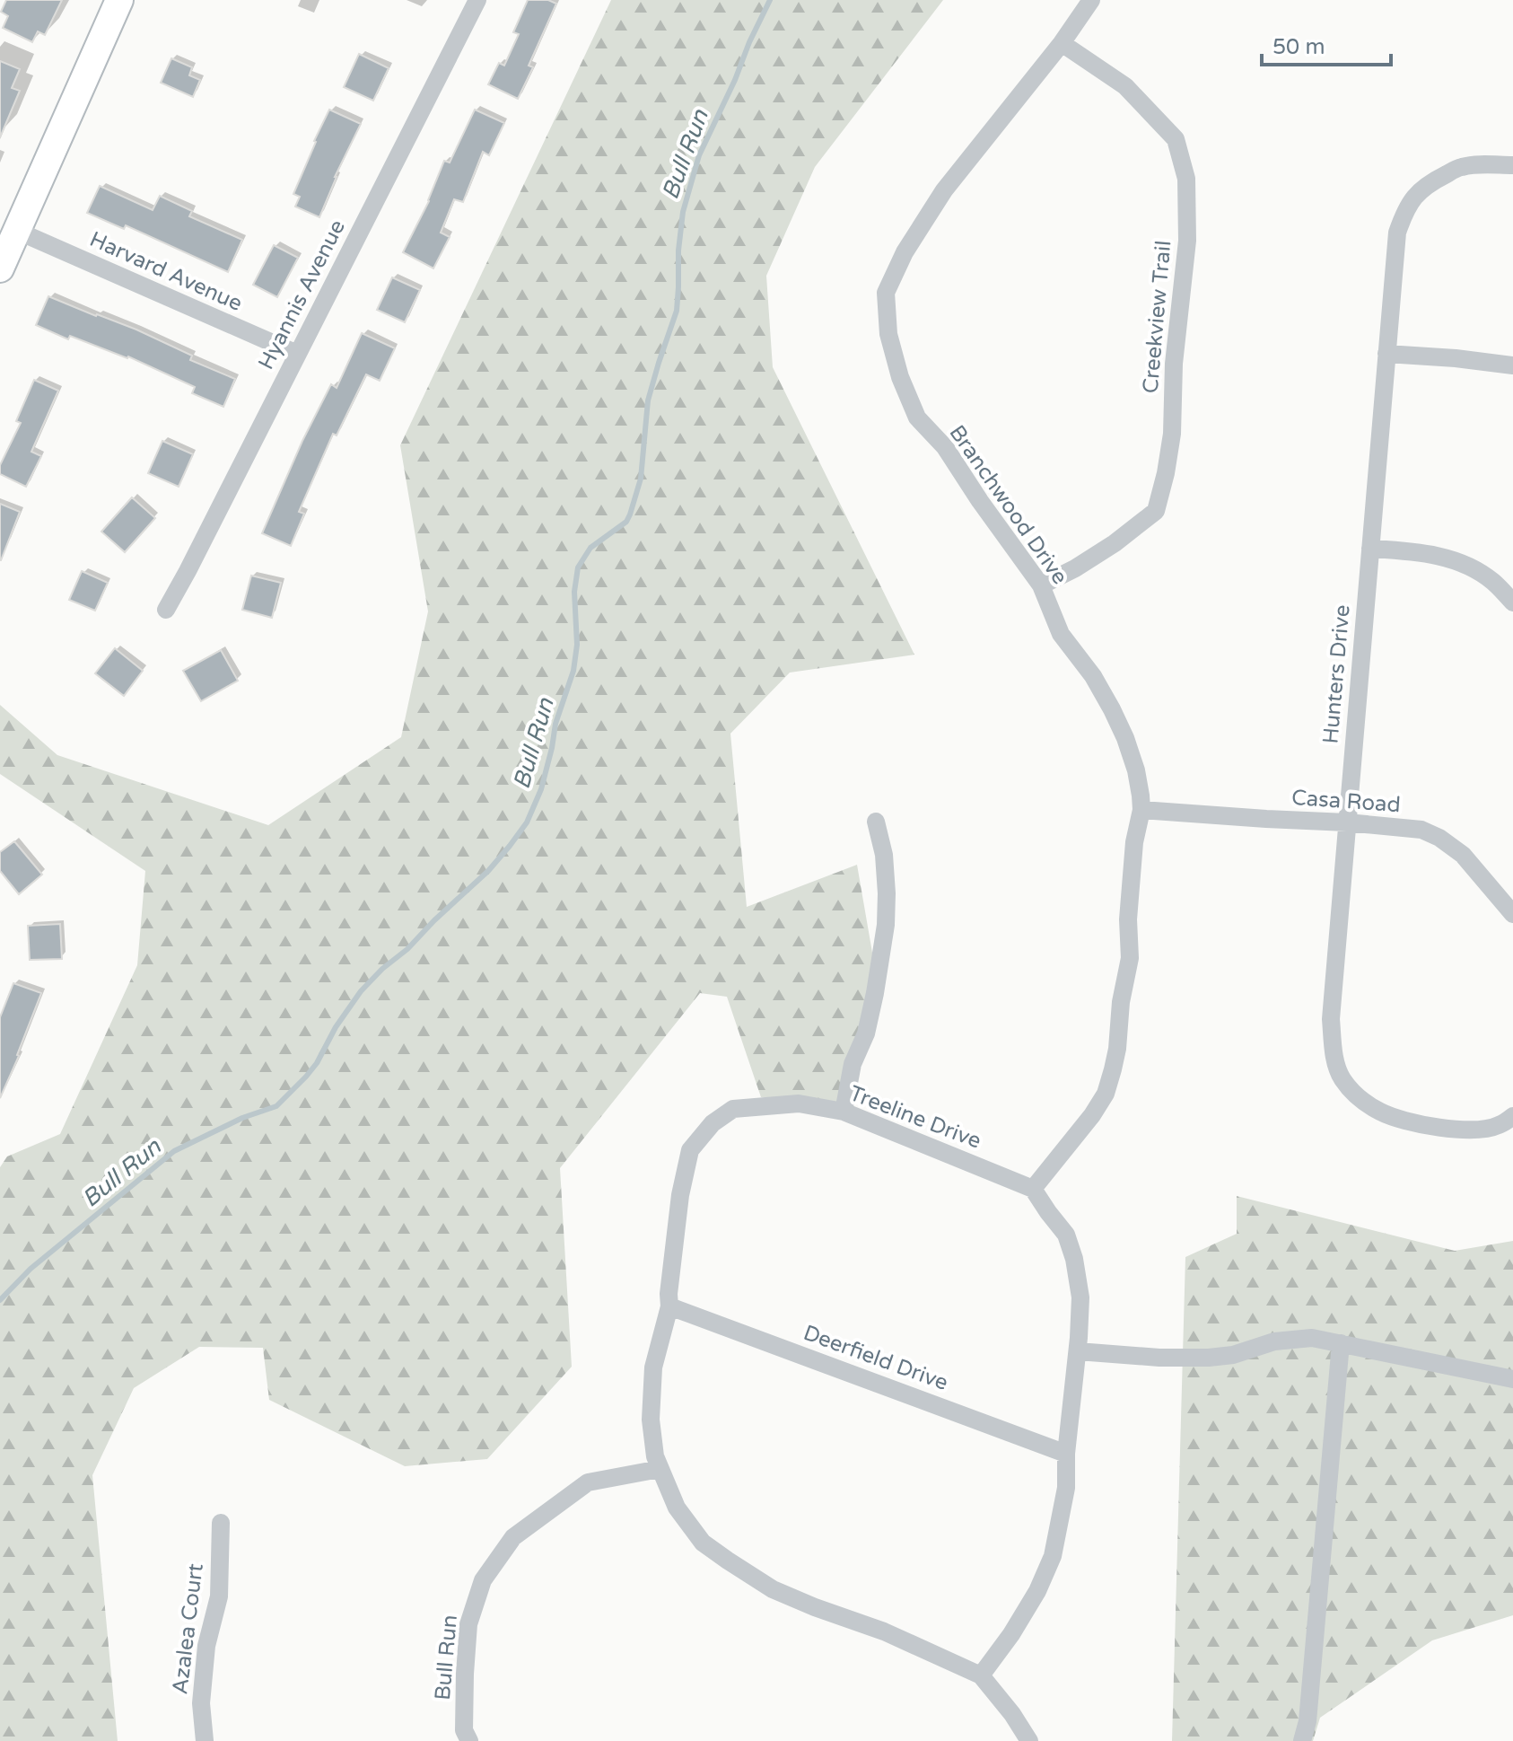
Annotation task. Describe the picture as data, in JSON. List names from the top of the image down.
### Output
{
  "streets": {
    "street": [
      "Harvard Avenue",
      "Hyannis Avenue",
      "Creekview Trail",
      "Branchwood Drive",
      "Hunters Drive",
      "Casa Road",
      "Treeline Drive",
      "Deerfield Drive",
      "Azalea Court",
      "Bull Run"
    ]
  },
  "crossings": [
    ["Harvard Avenue", "Hyannis Avenue"],
    ["Creekview Trail", "Branchwood Drive"],
    ["Branchwood Drive", "Casa Road"],
    ["Branchwood Drive", "Treeline Drive"],
    ["Hunters Drive", "Casa Road"],
    ["Treeline Drive", "Deerfield Drive"],
    ["Treeline Drive", "Bull Run"]
  ],
  "water": ["Bull Run"],
  "scale_bar": "50 m"
}
